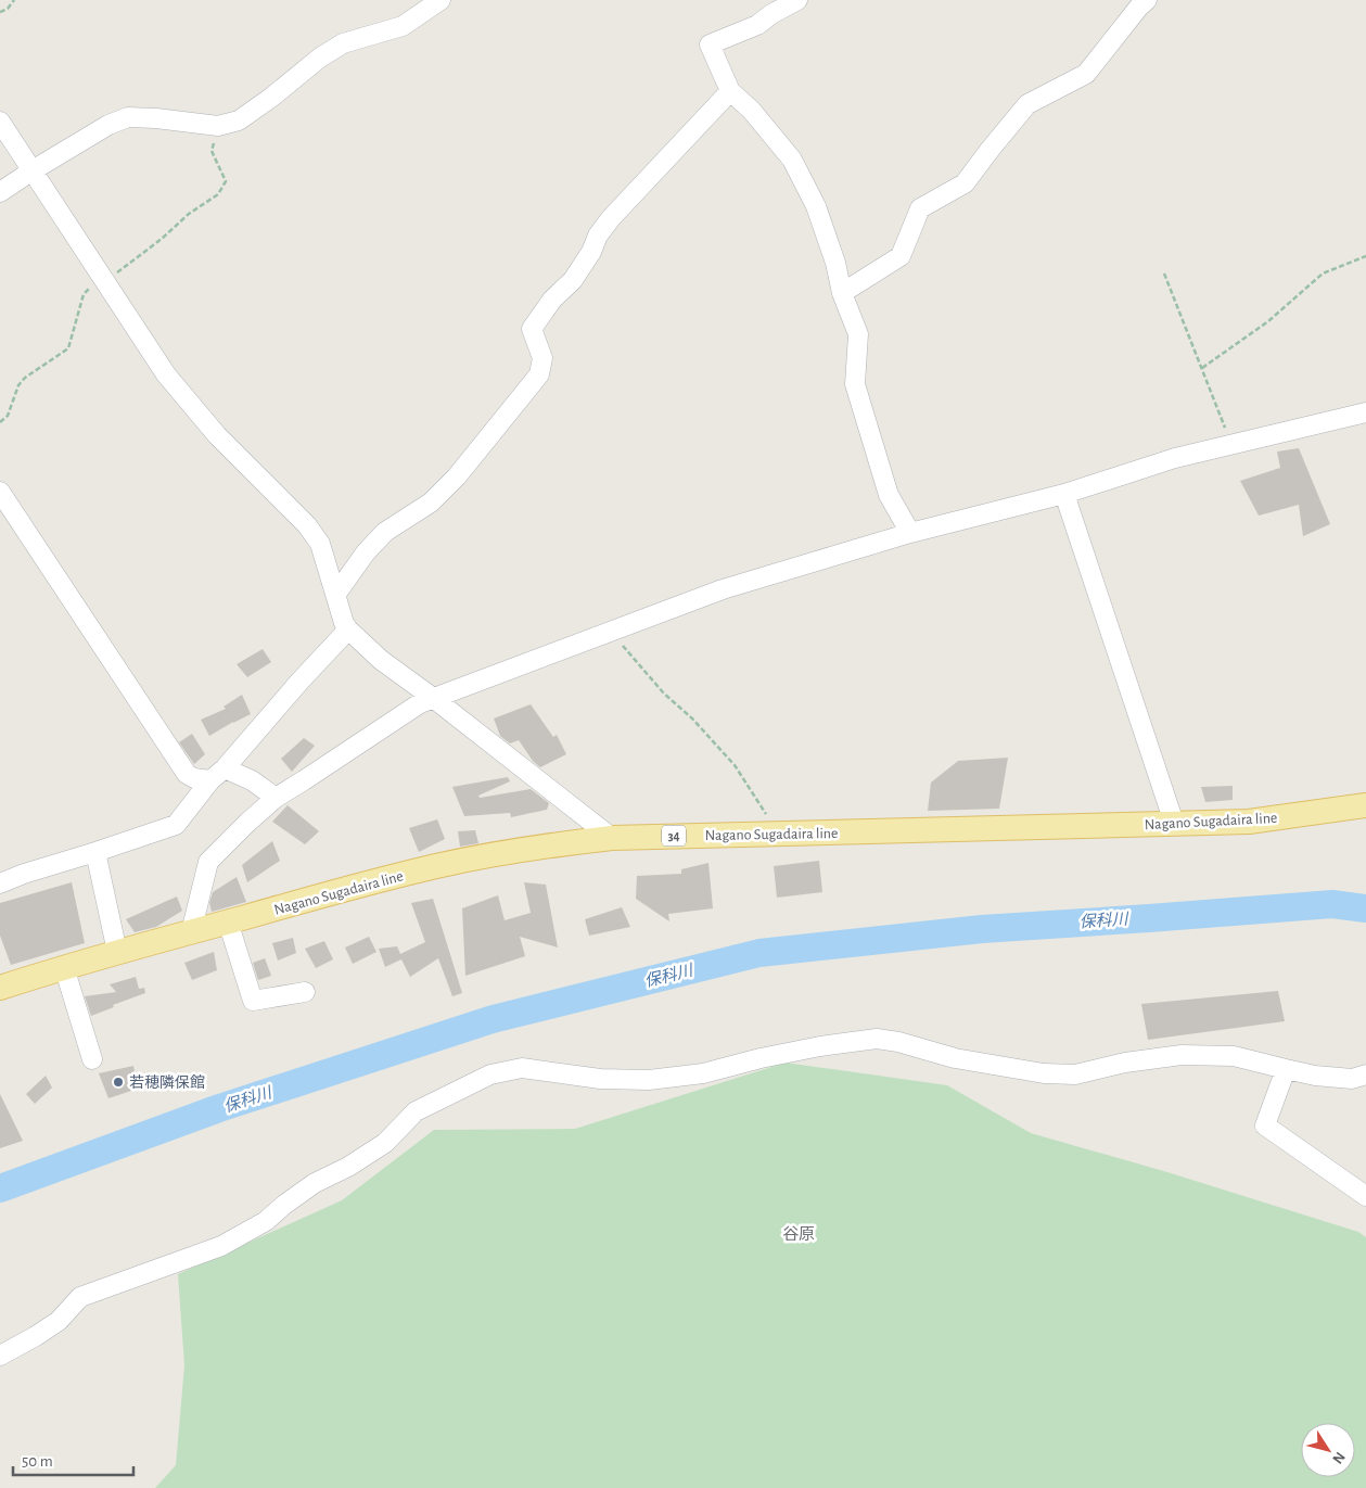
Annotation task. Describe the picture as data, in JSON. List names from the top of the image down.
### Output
{
  "streets": {
    "main road": ["Nagano Sugadaira line", "34"]
  },
  "districts": ["谷原"],
  "water": ["保科川"],
  "places": ["若穂隣保館"],
  "scale_bar": "50 m",
  "north": "bottom right"
}
